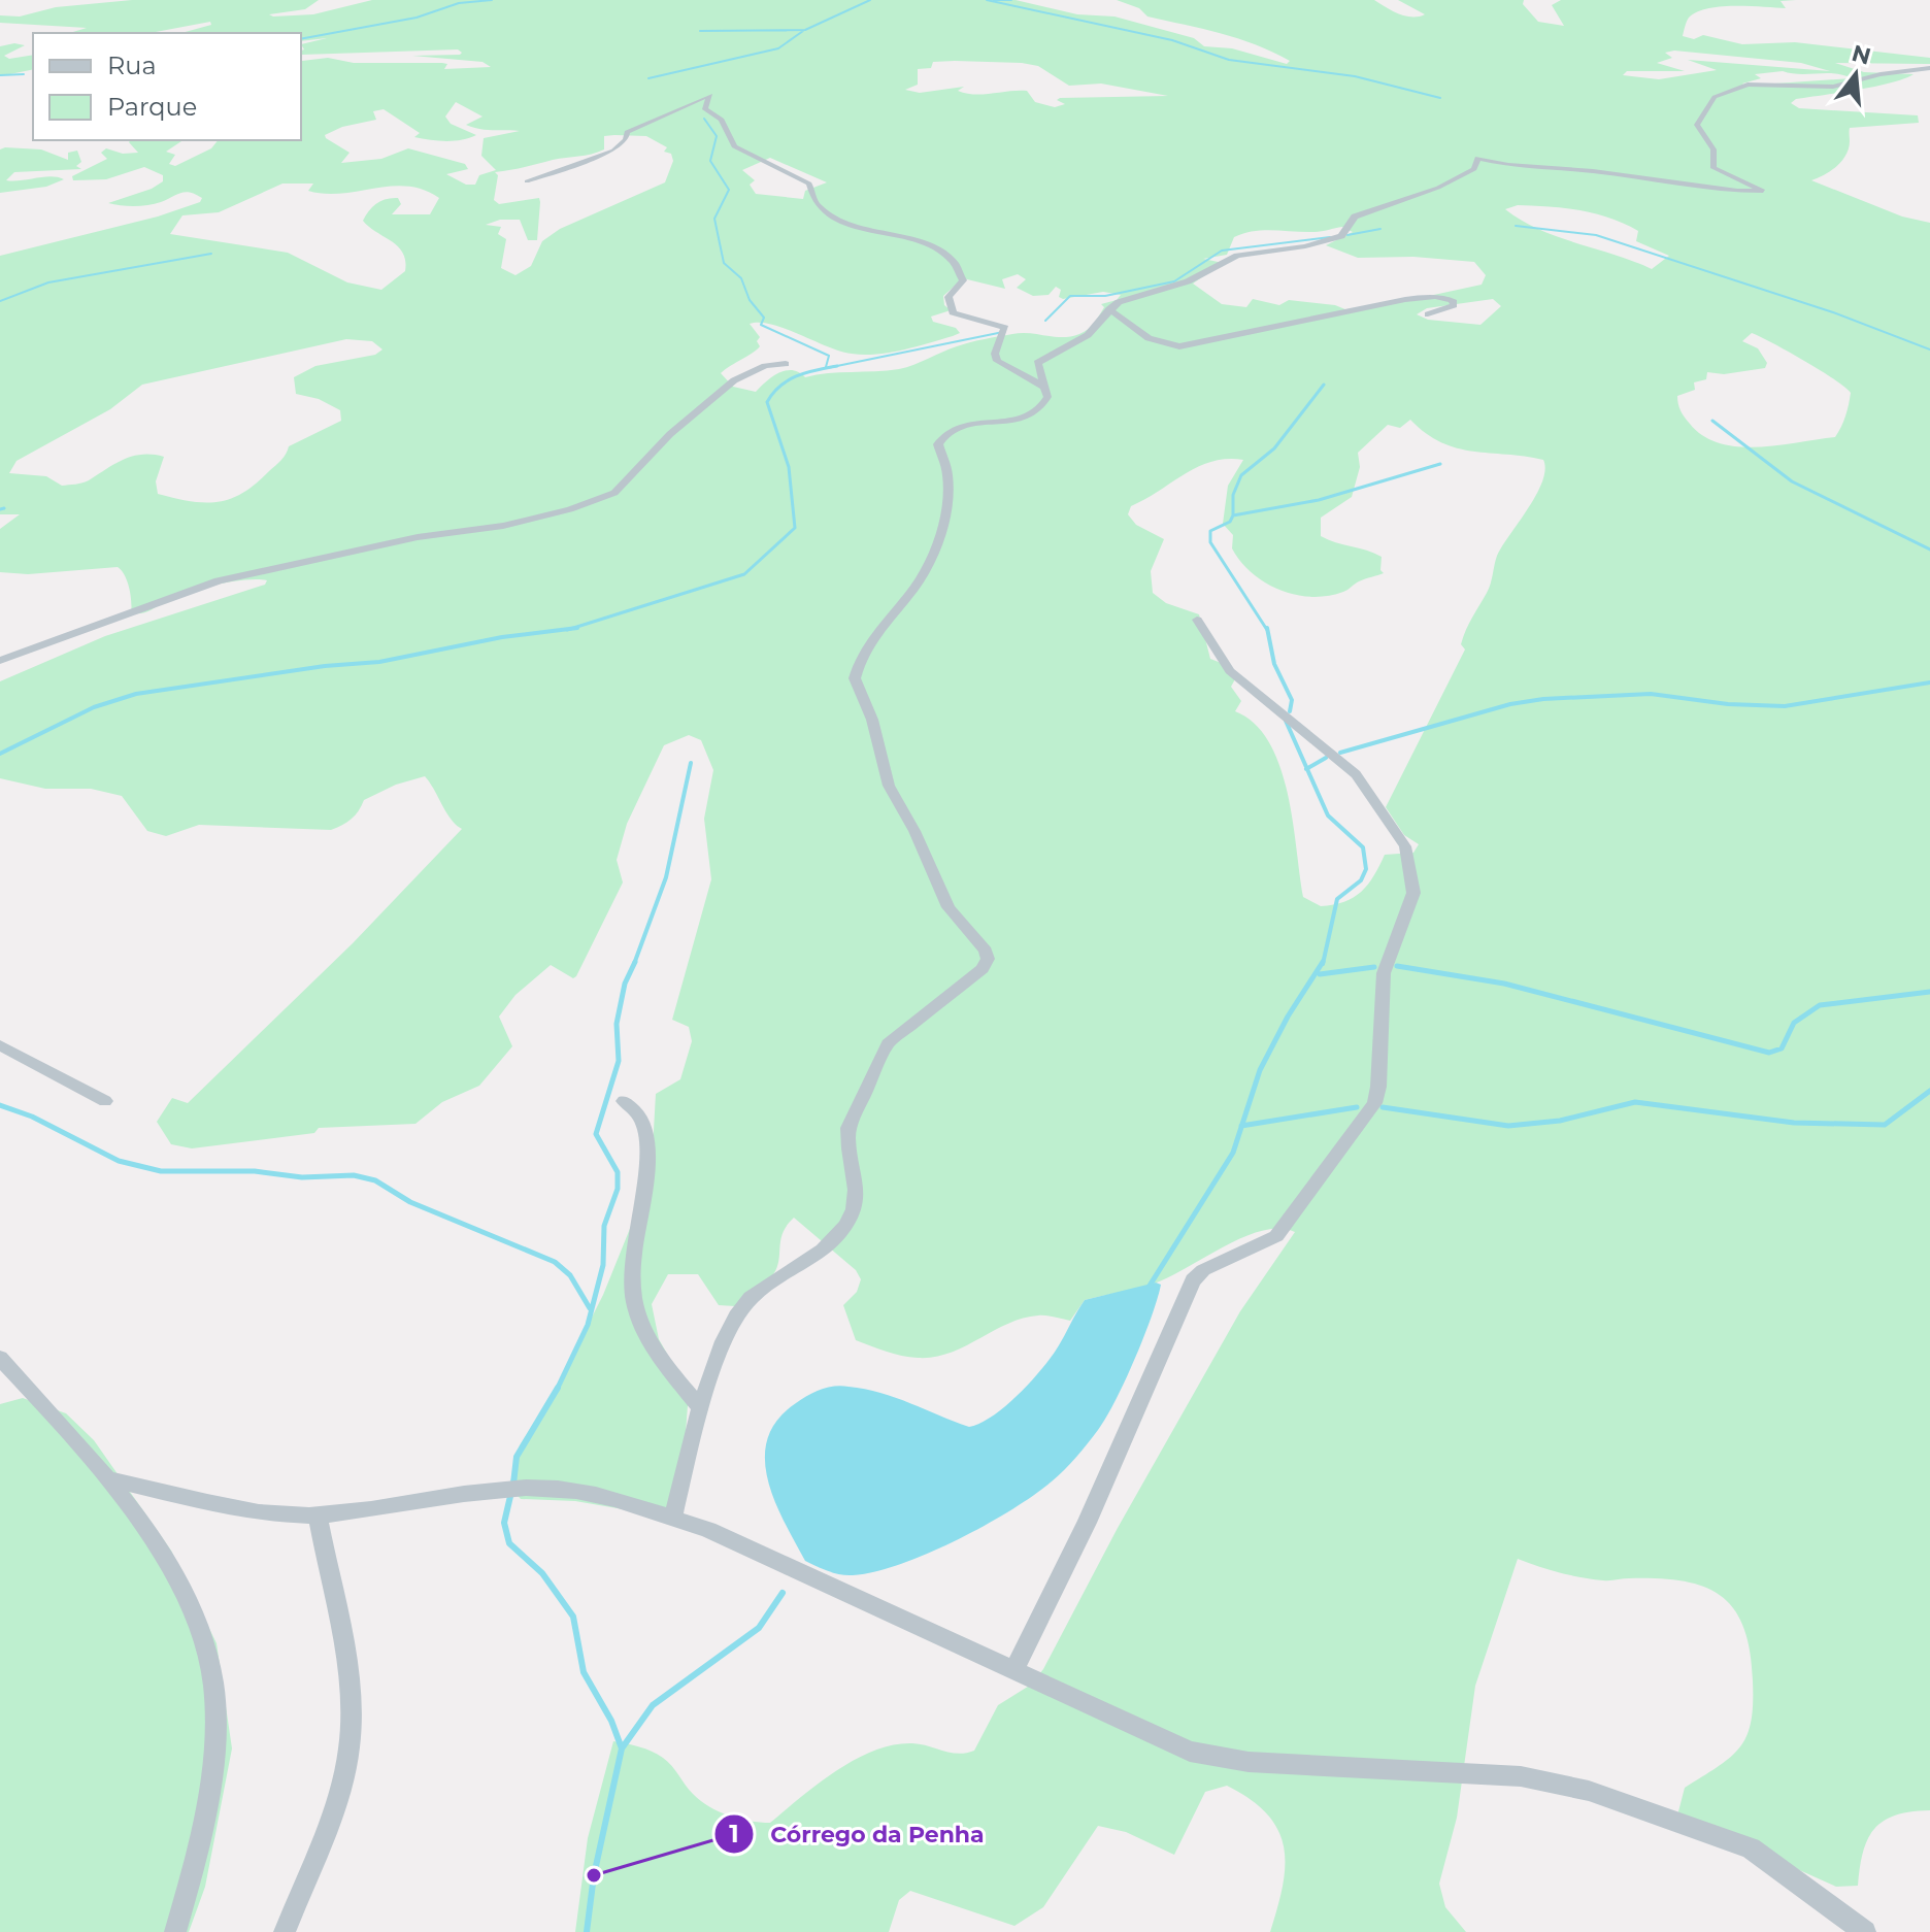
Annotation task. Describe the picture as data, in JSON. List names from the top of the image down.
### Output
{
  "places": ["Córrego da Penha"],
  "legend": ["Rua", "Parque"],
  "north": "top"
}
